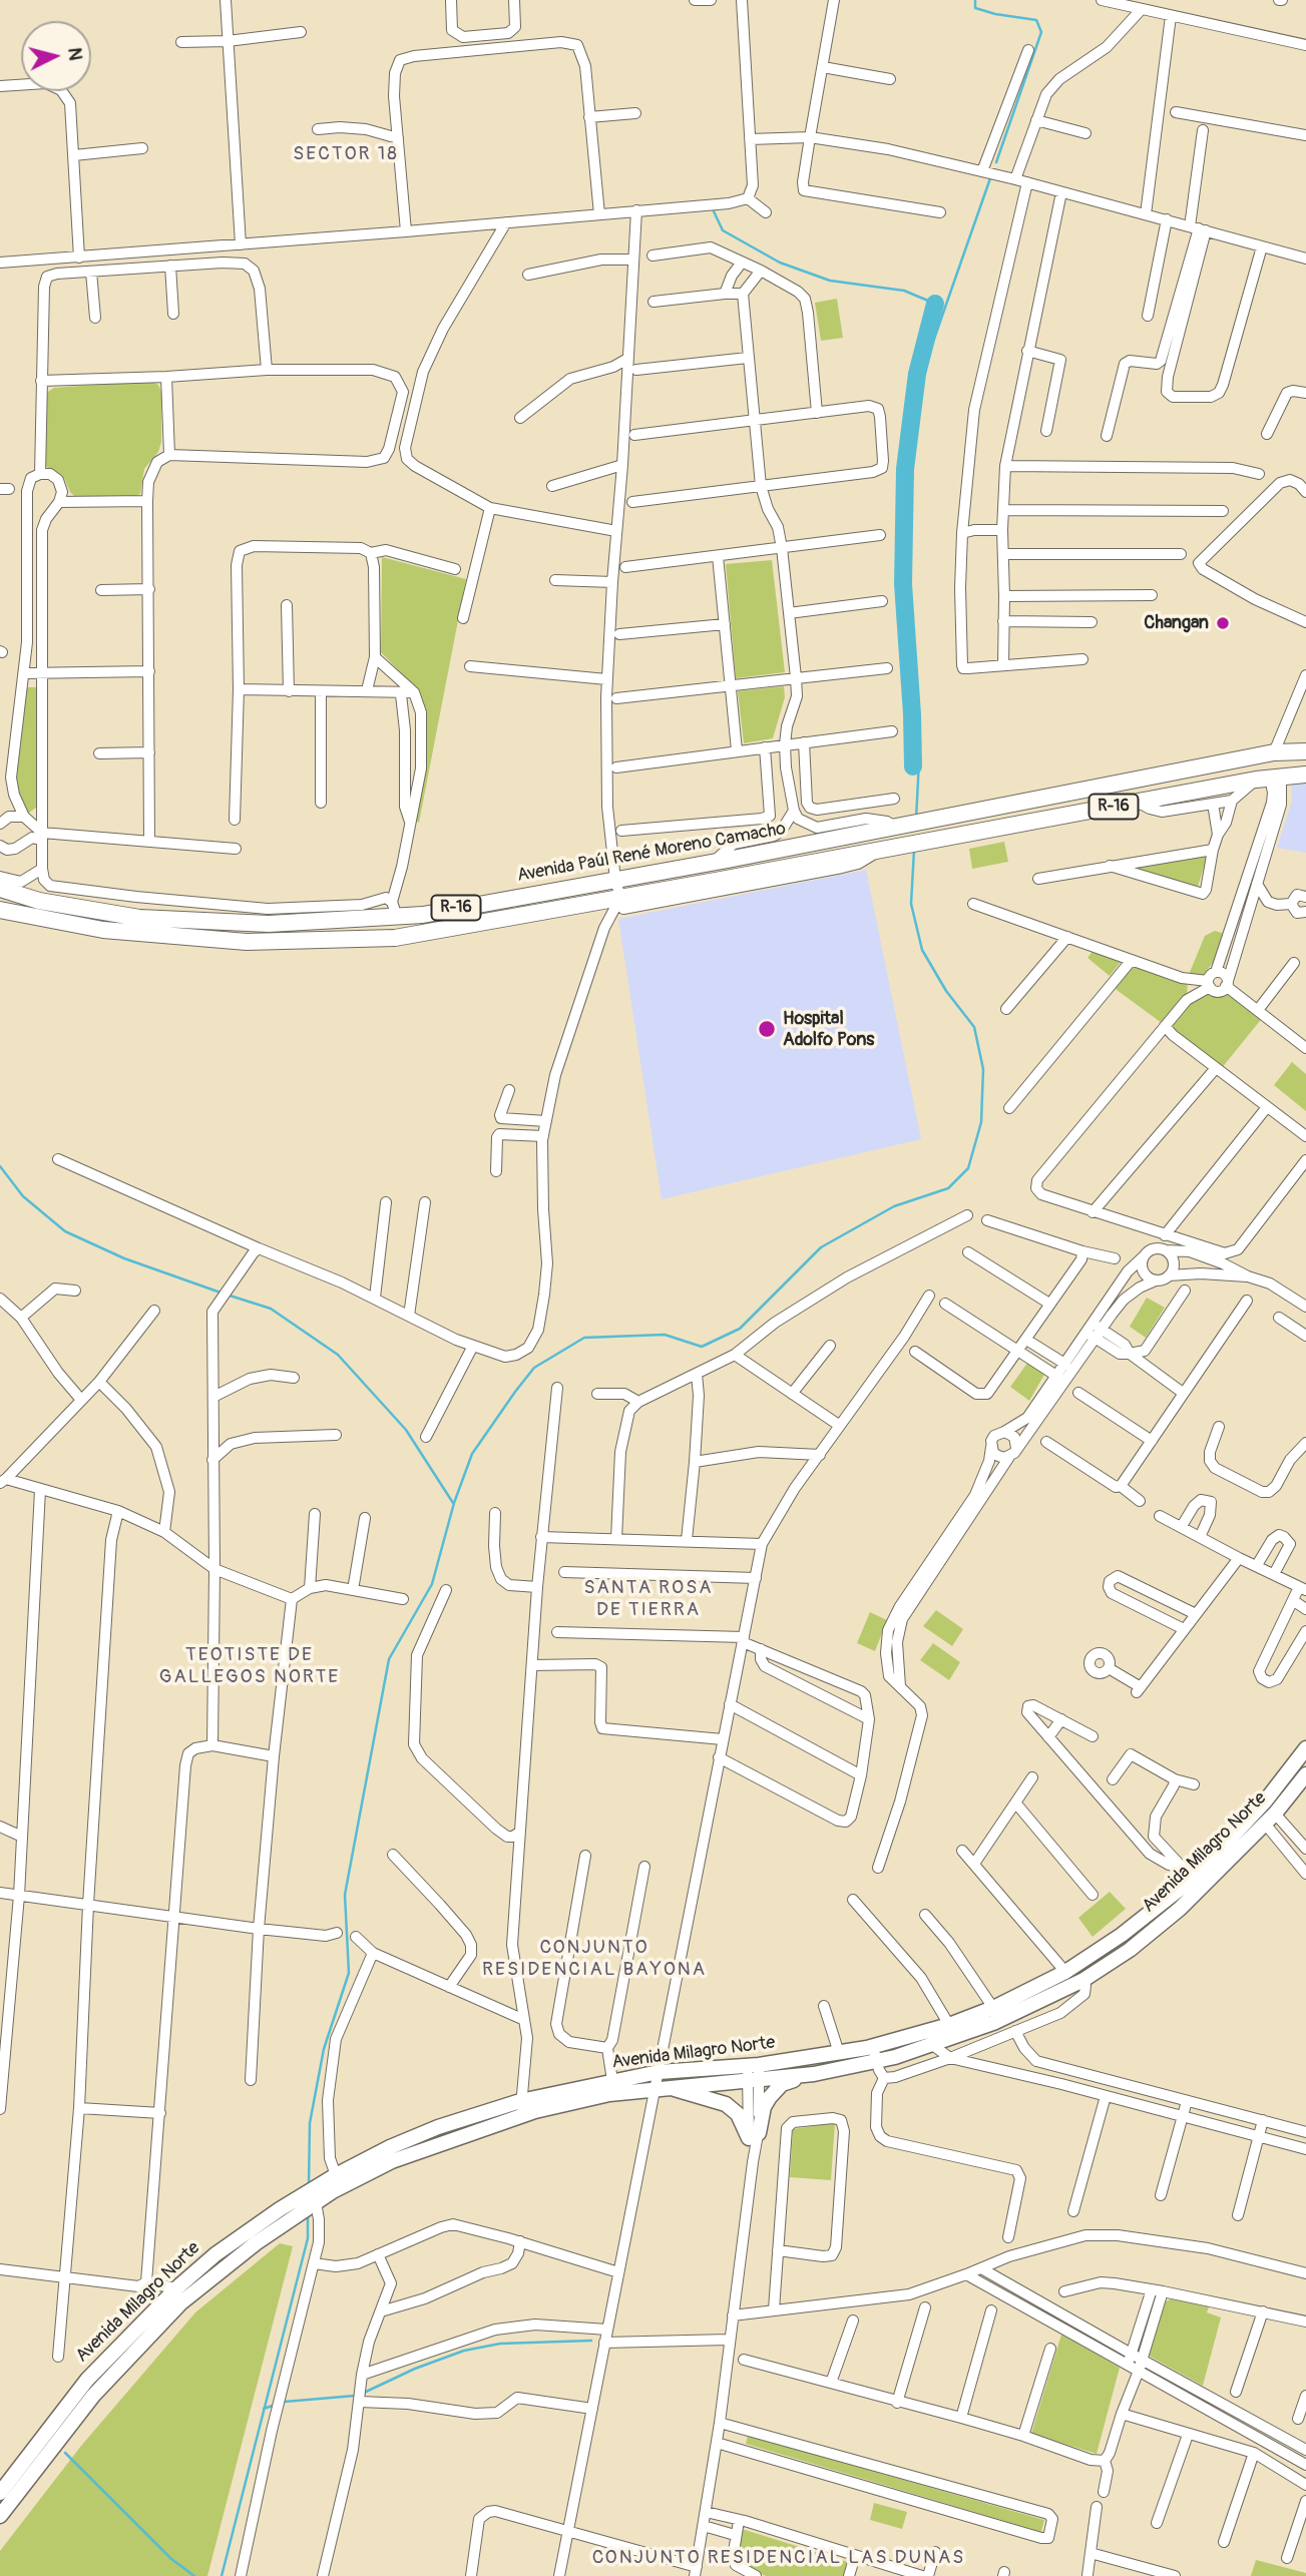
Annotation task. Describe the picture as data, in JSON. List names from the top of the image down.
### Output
{
  "streets": {
    "main road": ["R-16", "Avenida Paúl René Moreno Camacho", "Avenida Milagro Norte"]
  },
  "districts": [
    "SECTOR 18",
    "SANTA ROSA DE TIERRA",
    "TEOTISTE DE GALLEGOS NORTE",
    "CONJUNTO RESIDENCIAL BAYONA",
    "CONJUNTO RESIDENCIAL LAS DUNAS"
  ],
  "places": ["Changan", "Hospital Adolfo Pons"],
  "north": "right"
}
